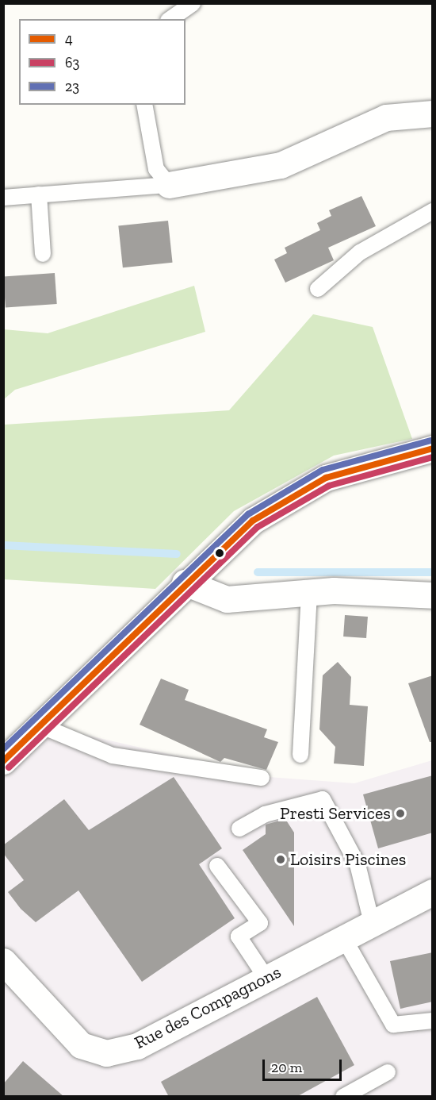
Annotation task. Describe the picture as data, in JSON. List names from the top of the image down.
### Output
{
  "streets": {
    "street": ["Rue des Compagnons"]
  },
  "places": ["Presti Services", "Loisirs Piscines"],
  "lines": ["transit line 23", "transit line 4", "transit line 63"],
  "legend": ["4", "63", "23"],
  "scale_bar": "20 m"
}
